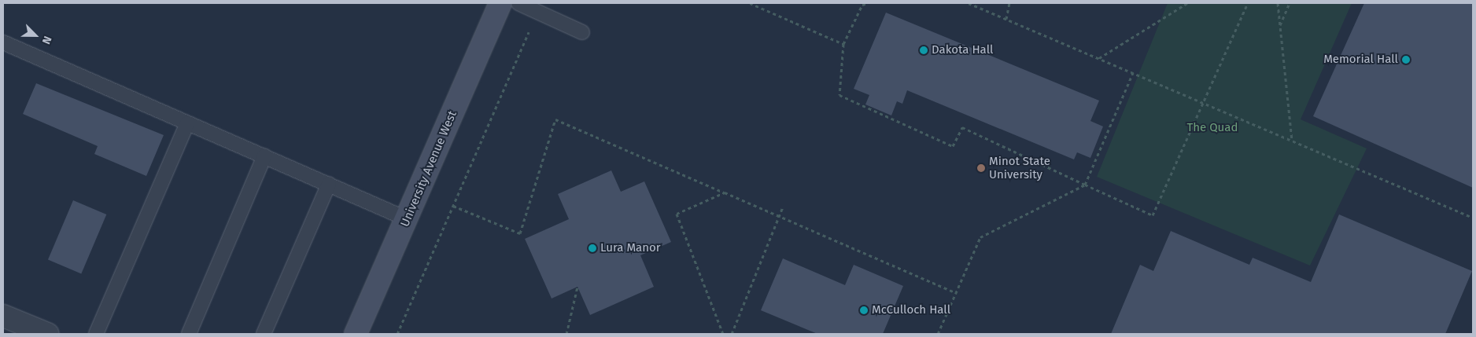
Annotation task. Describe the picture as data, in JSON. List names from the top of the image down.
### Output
{
  "streets": {
    "street": ["University Avenue West"]
  },
  "parks": ["The Quad"],
  "places": [
    "Dakota Hall",
    "Memorial Hall",
    "Minot State University",
    "Lura Manor",
    "McCulloch Hall"
  ],
  "north": "bottom right"
}
